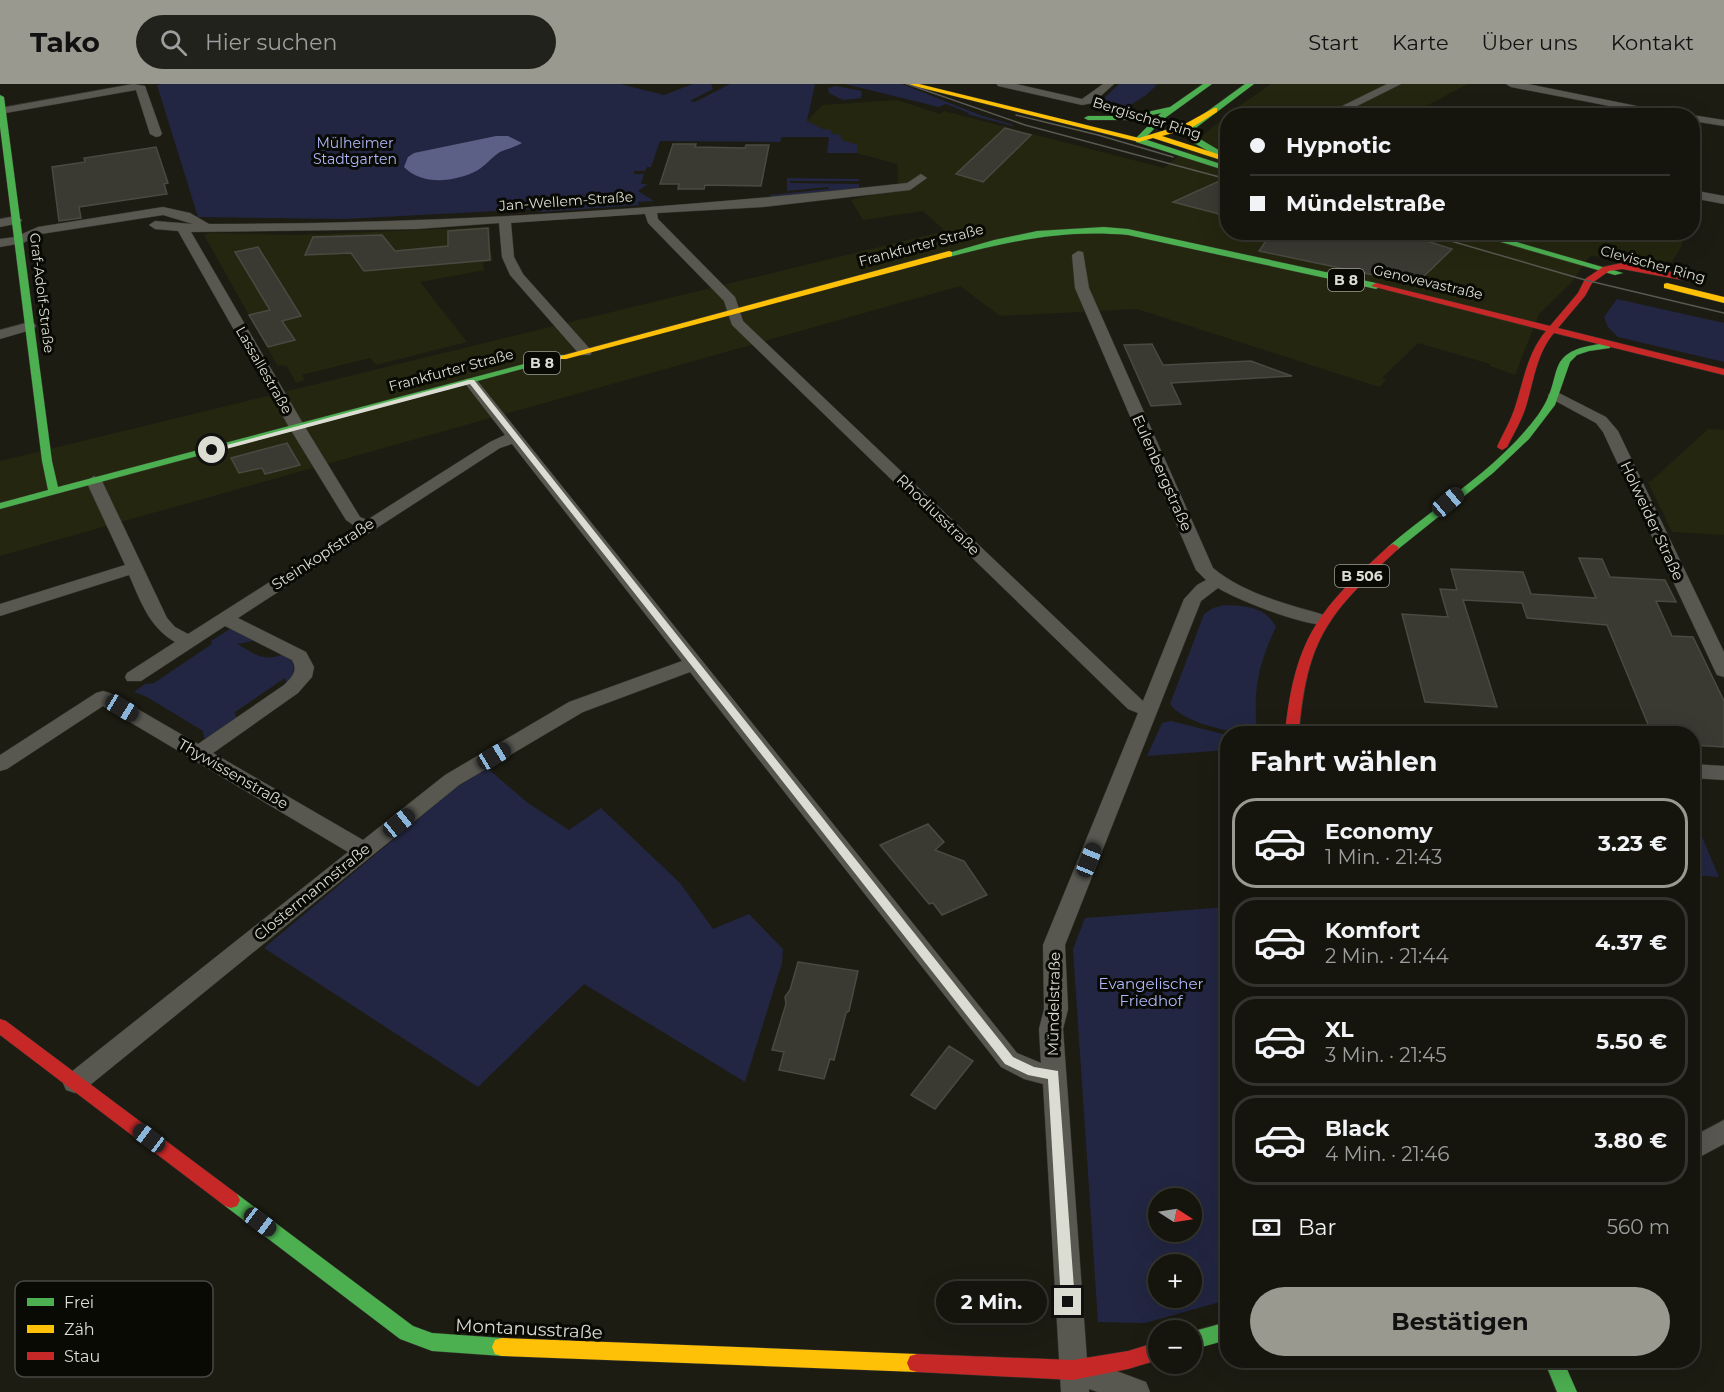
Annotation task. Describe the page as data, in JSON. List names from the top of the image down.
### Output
{
  "streets": {
    "main road": [
      "Bergischer Ring",
      "Frankfurter Straße",
      "Clevischer Ring",
      "B 8",
      "Genovevastraße",
      "Graf-Adolf-Straße",
      "B 506",
      "Montanusstraße"
    ],
    "street": [
      "Jan-Wellem-Straße",
      "Lassallestraße",
      "Eulenbergstraße",
      "Rhodiusstraße",
      "Holweider Straße",
      "Steinkopfstraße",
      "Thywissenstraße",
      "Clostermannstraße",
      "Mündelstraße"
    ]
  },
  "crossings": [
    ["Jan-Wellem-Straße", "Rhodiusstraße"],
    ["Frankfurter Straße", "Genovevastraße"],
    ["Frankfurter Straße", "Graf-Adolf-Straße"],
    ["Frankfurter Straße", "Lassallestraße"],
    ["Frankfurter Straße", "Rhodiusstraße"],
    ["Genovevastraße", "B 506"],
    ["Lassallestraße", "Steinkopfstraße"],
    ["Eulenbergstraße", "Mündelstraße"],
    ["Rhodiusstraße", "Mündelstraße"],
    ["Holweider Straße", "B 506"],
    ["Thywissenstraße", "Clostermannstraße"],
    ["Clostermannstraße", "Montanusstraße"],
    ["Mündelstraße", "Montanusstraße"]
  ],
  "parks": ["Mülheimer Stadtgarten", "Evangelischer Friedhof"],
  "legend": ["Frei", "Zäh", "Stau"],
  "north": "right",
  "page": {
    "header": "Tako",
    "search": "Hier suchen",
    "nav": [
      "Start",
      "Karte",
      "Über uns",
      "Kontakt"
    ],
    "banner": ["Hypnotic", "Mündelstraße"],
    "heading": "Fahrt wählen",
    "list": [
      {
        "name": "Economy",
        "note": "1 Min. · 21:43",
        "value": "3.23 €"
      },
      {
        "name": "Komfort",
        "note": "2 Min. · 21:44",
        "value": "4.37 €"
      },
      {
        "name": "XL",
        "note": "3 Min. · 21:45",
        "value": "5.50 €"
      },
      {
        "name": "Black",
        "note": "4 Min. · 21:46",
        "value": "3.80 €"
      }
    ],
    "map_buttons": ["+", "−"],
    "pay": ["Bar", "560 m"],
    "buttons": "Bestätigen",
    "bubble": "2 Min."
  }
}
